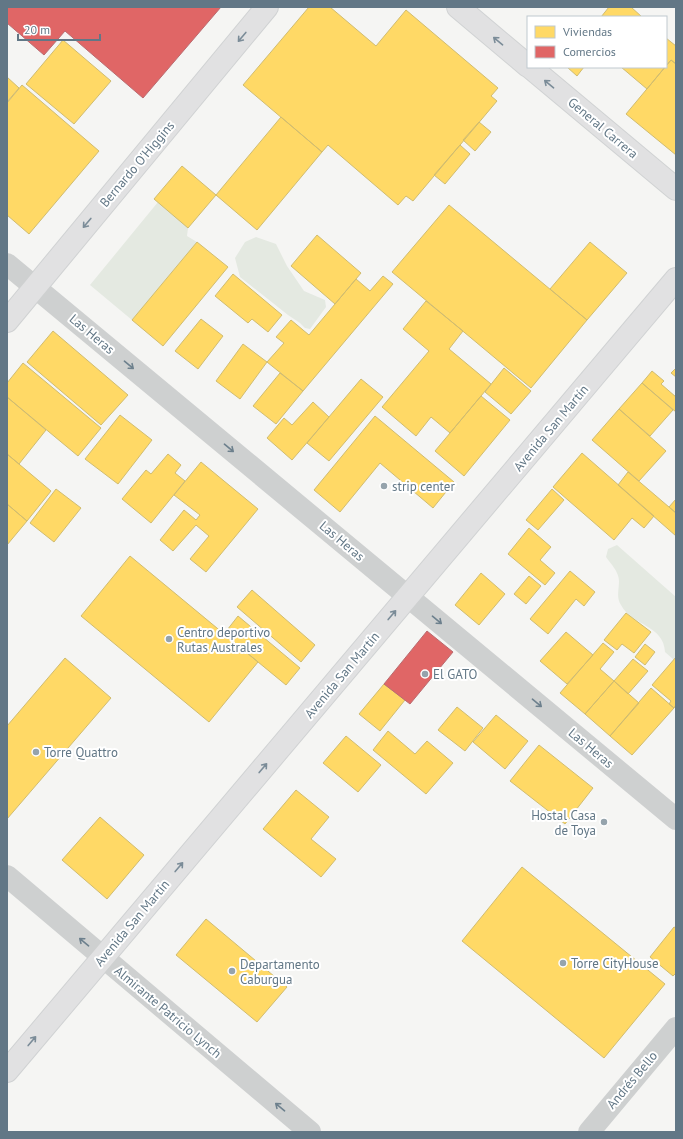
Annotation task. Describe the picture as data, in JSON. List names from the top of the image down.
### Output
{
  "streets": {
    "main road": ["General Carrera", "Bernardo O'Higgins", "Avenida San Martín"],
    "street": ["Las Heras", "Almirante Patricio Lynch", "Andrés Bello"]
  },
  "crossings": [
    ["Bernardo O'Higgins", "Las Heras"],
    ["Las Heras", "Avenida San Martín"],
    ["Avenida San Martín", "Almirante Patricio Lynch"]
  ],
  "one_way": [
    "General Carrera",
    "Bernardo O'Higgins",
    "Las Heras",
    "Avenida San Martín",
    "Almirante Patricio Lynch"
  ],
  "places": [
    "strip center",
    "Centro deportivo Rutas Australes",
    "El GATO",
    "Torre Quattro",
    "Hostal Casa de Toya",
    "Torre CityHouse",
    "Departamento Caburgua"
  ],
  "legend": ["Viviendas", "Comercios"],
  "scale_bar": "20 m"
}
